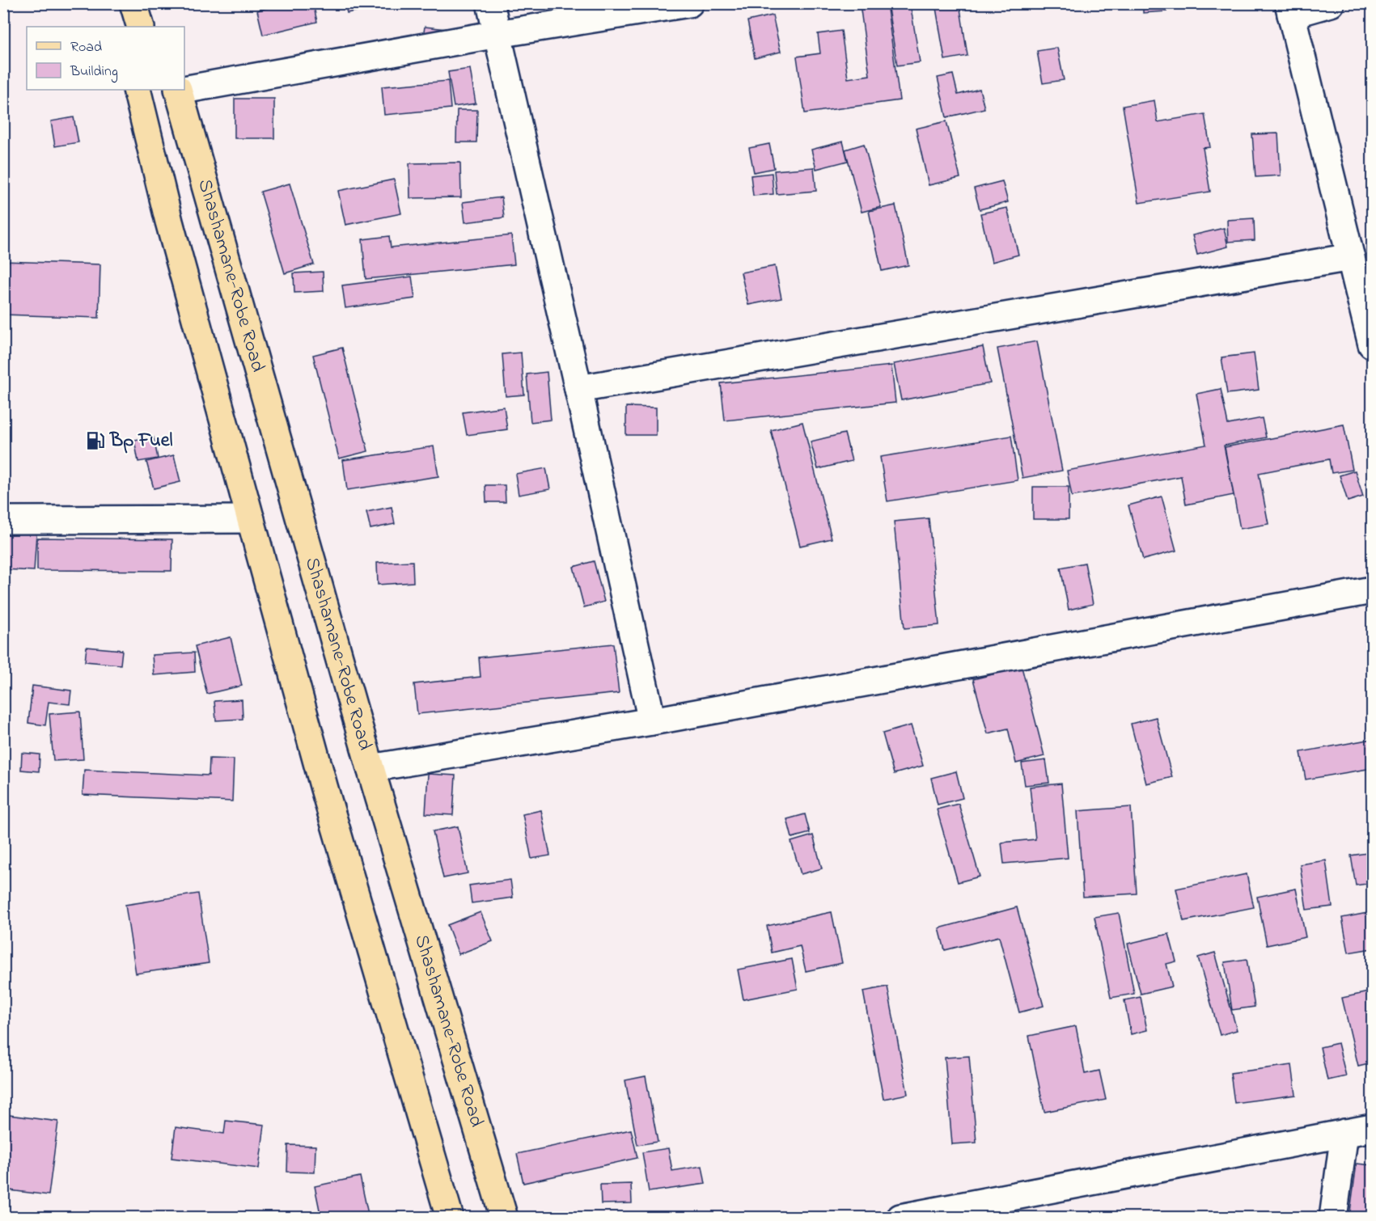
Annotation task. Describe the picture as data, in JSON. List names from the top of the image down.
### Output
{
  "streets": {
    "main road": ["Shashamane-Robe Road"]
  },
  "places": {
    "fuel station": ["Bp Fuel"]
  },
  "legend": ["Road", "Building"]
}
